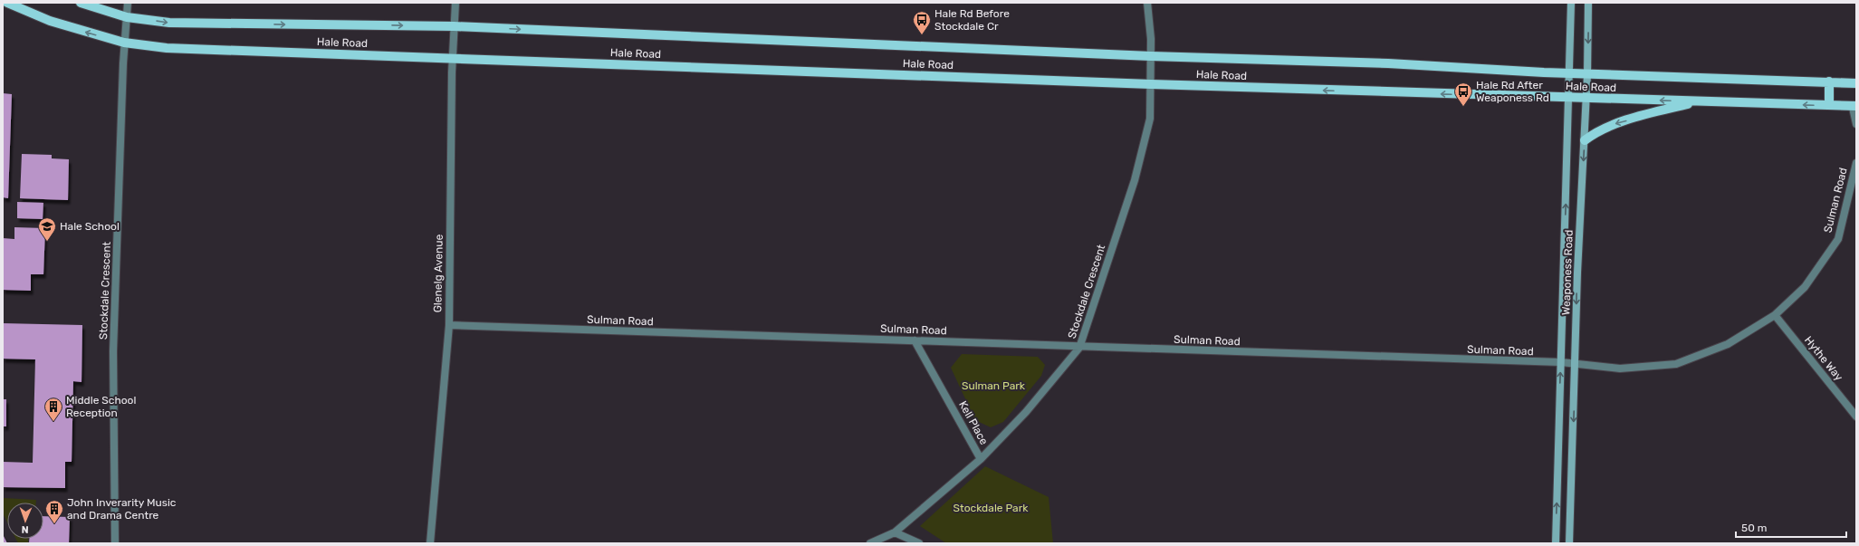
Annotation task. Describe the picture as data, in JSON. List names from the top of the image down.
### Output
{
  "streets": {
    "main road": ["Hale Road", "Weaponess Road"],
    "street": [
      "Sulman Road",
      "Glenelg Avenue",
      "Stockdale Crescent",
      "Hythe Way",
      "Kell Place"
    ]
  },
  "crossings": [
    ["Hale Road", "Weaponess Road"],
    ["Hale Road", "Glenelg Avenue"],
    ["Hale Road", "Stockdale Crescent"],
    ["Sulman Road", "Weaponess Road"],
    ["Sulman Road", "Glenelg Avenue"],
    ["Sulman Road", "Stockdale Crescent"],
    ["Sulman Road", "Hythe Way"],
    ["Sulman Road", "Kell Place"],
    ["Stockdale Crescent", "Kell Place"]
  ],
  "parks": ["Sulman Park", "Stockdale Park"],
  "places": {
    "bus stop": ["Hale Rd Before Stockdale Cr", "Hale Rd After Weaponess Rd"],
    "school or university": ["Hale School"],
    "building": ["Middle School Reception", "John Inverarity Music and Drama Centre"]
  },
  "scale_bar": "50 m",
  "north": "bottom"
}
